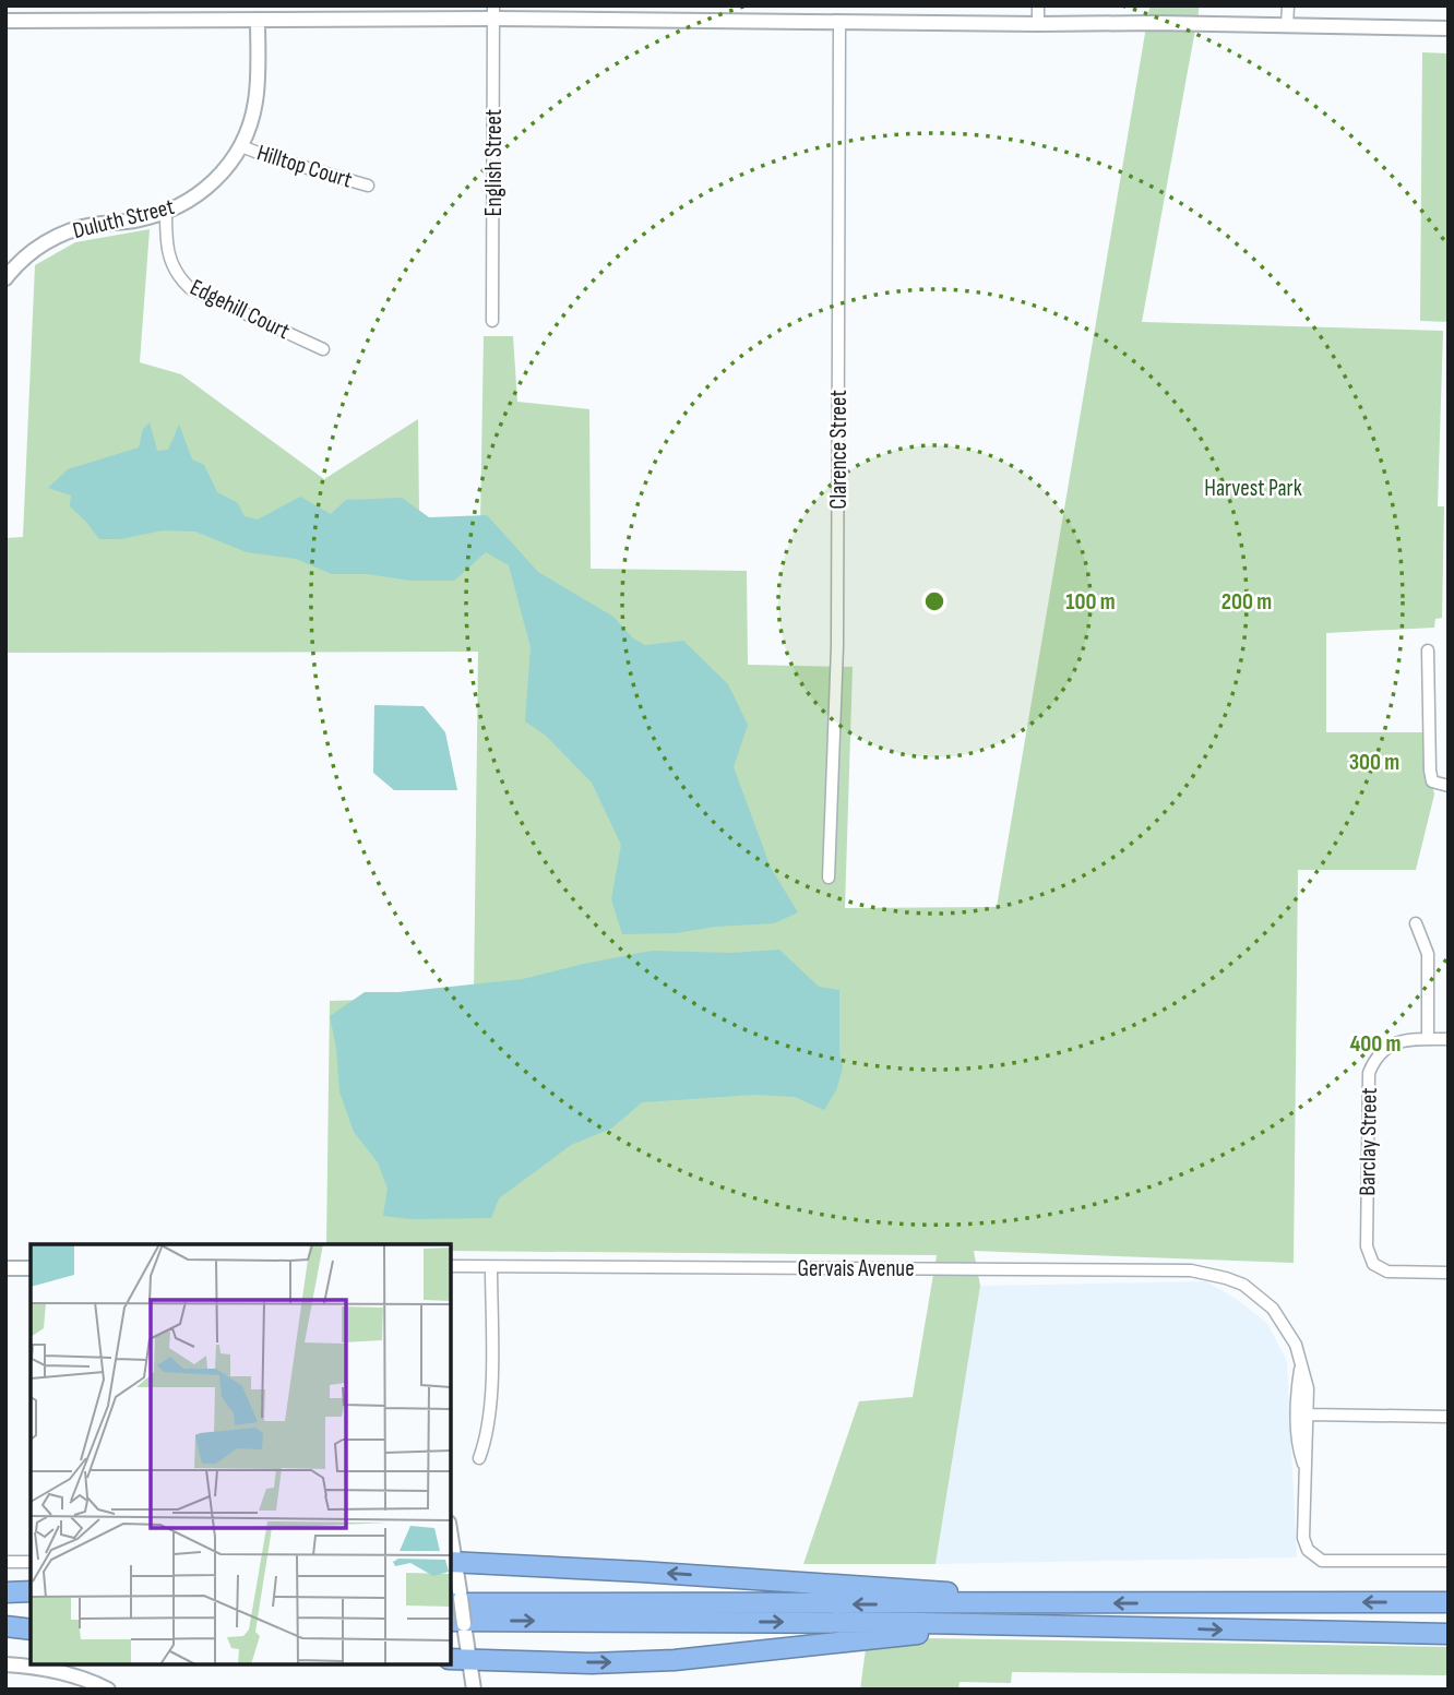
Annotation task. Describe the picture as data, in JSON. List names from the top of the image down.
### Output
{
  "streets": {
    "street": [
      "English Street",
      "Hilltop Court",
      "Duluth Street",
      "Edgehill Court",
      "Clarence Street",
      "Barclay Street",
      "Gervais Avenue"
    ]
  },
  "crossings": [
    ["Hilltop Court", "Duluth Street"],
    ["Duluth Street", "Edgehill Court"]
  ],
  "parks": ["Harvest Park"],
  "rings": [
    "100 m",
    "200 m",
    "300 m",
    "400 m"
  ]
}
